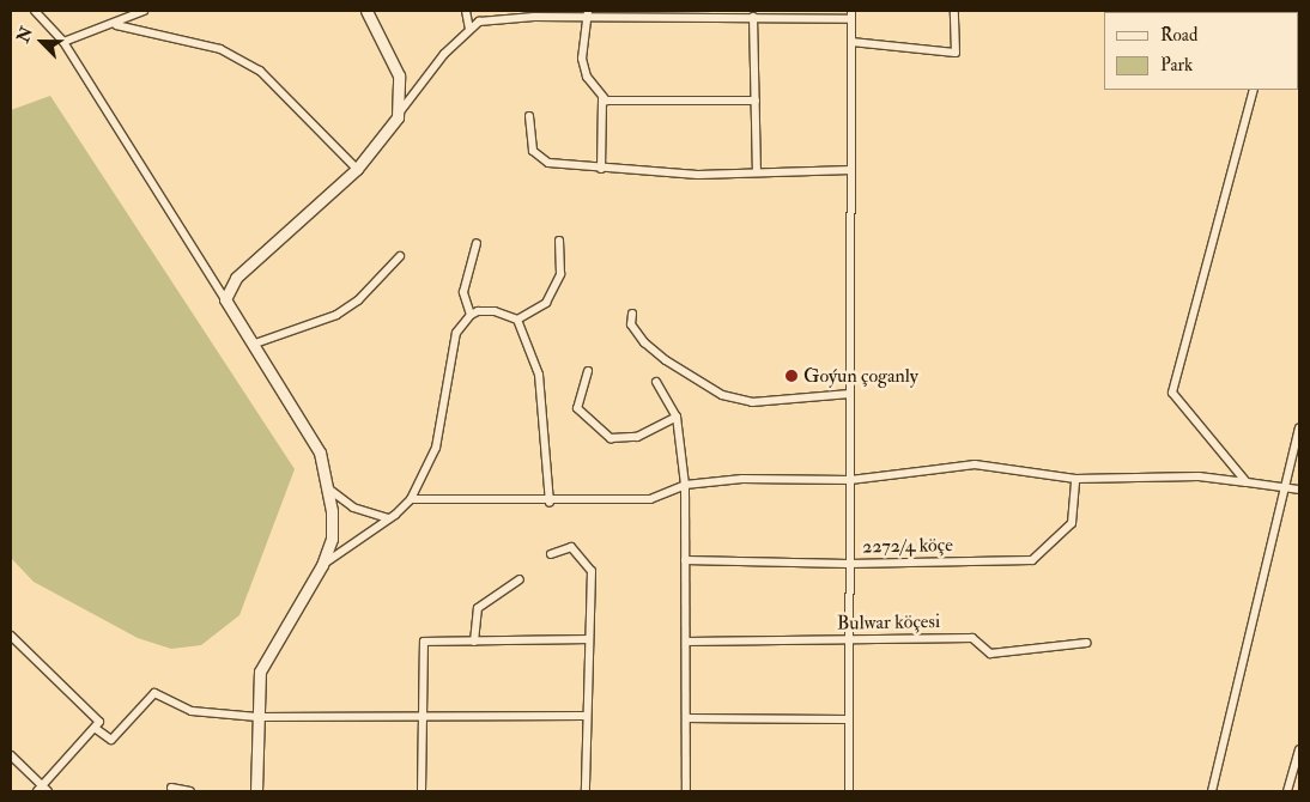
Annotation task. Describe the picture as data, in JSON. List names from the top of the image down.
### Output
{
  "streets": {
    "street": ["2272/4 köçe", "Bulwar köçesi"]
  },
  "places": ["Goýun çoganly"],
  "legend": ["Road", "Park"],
  "north": "top left"
}
